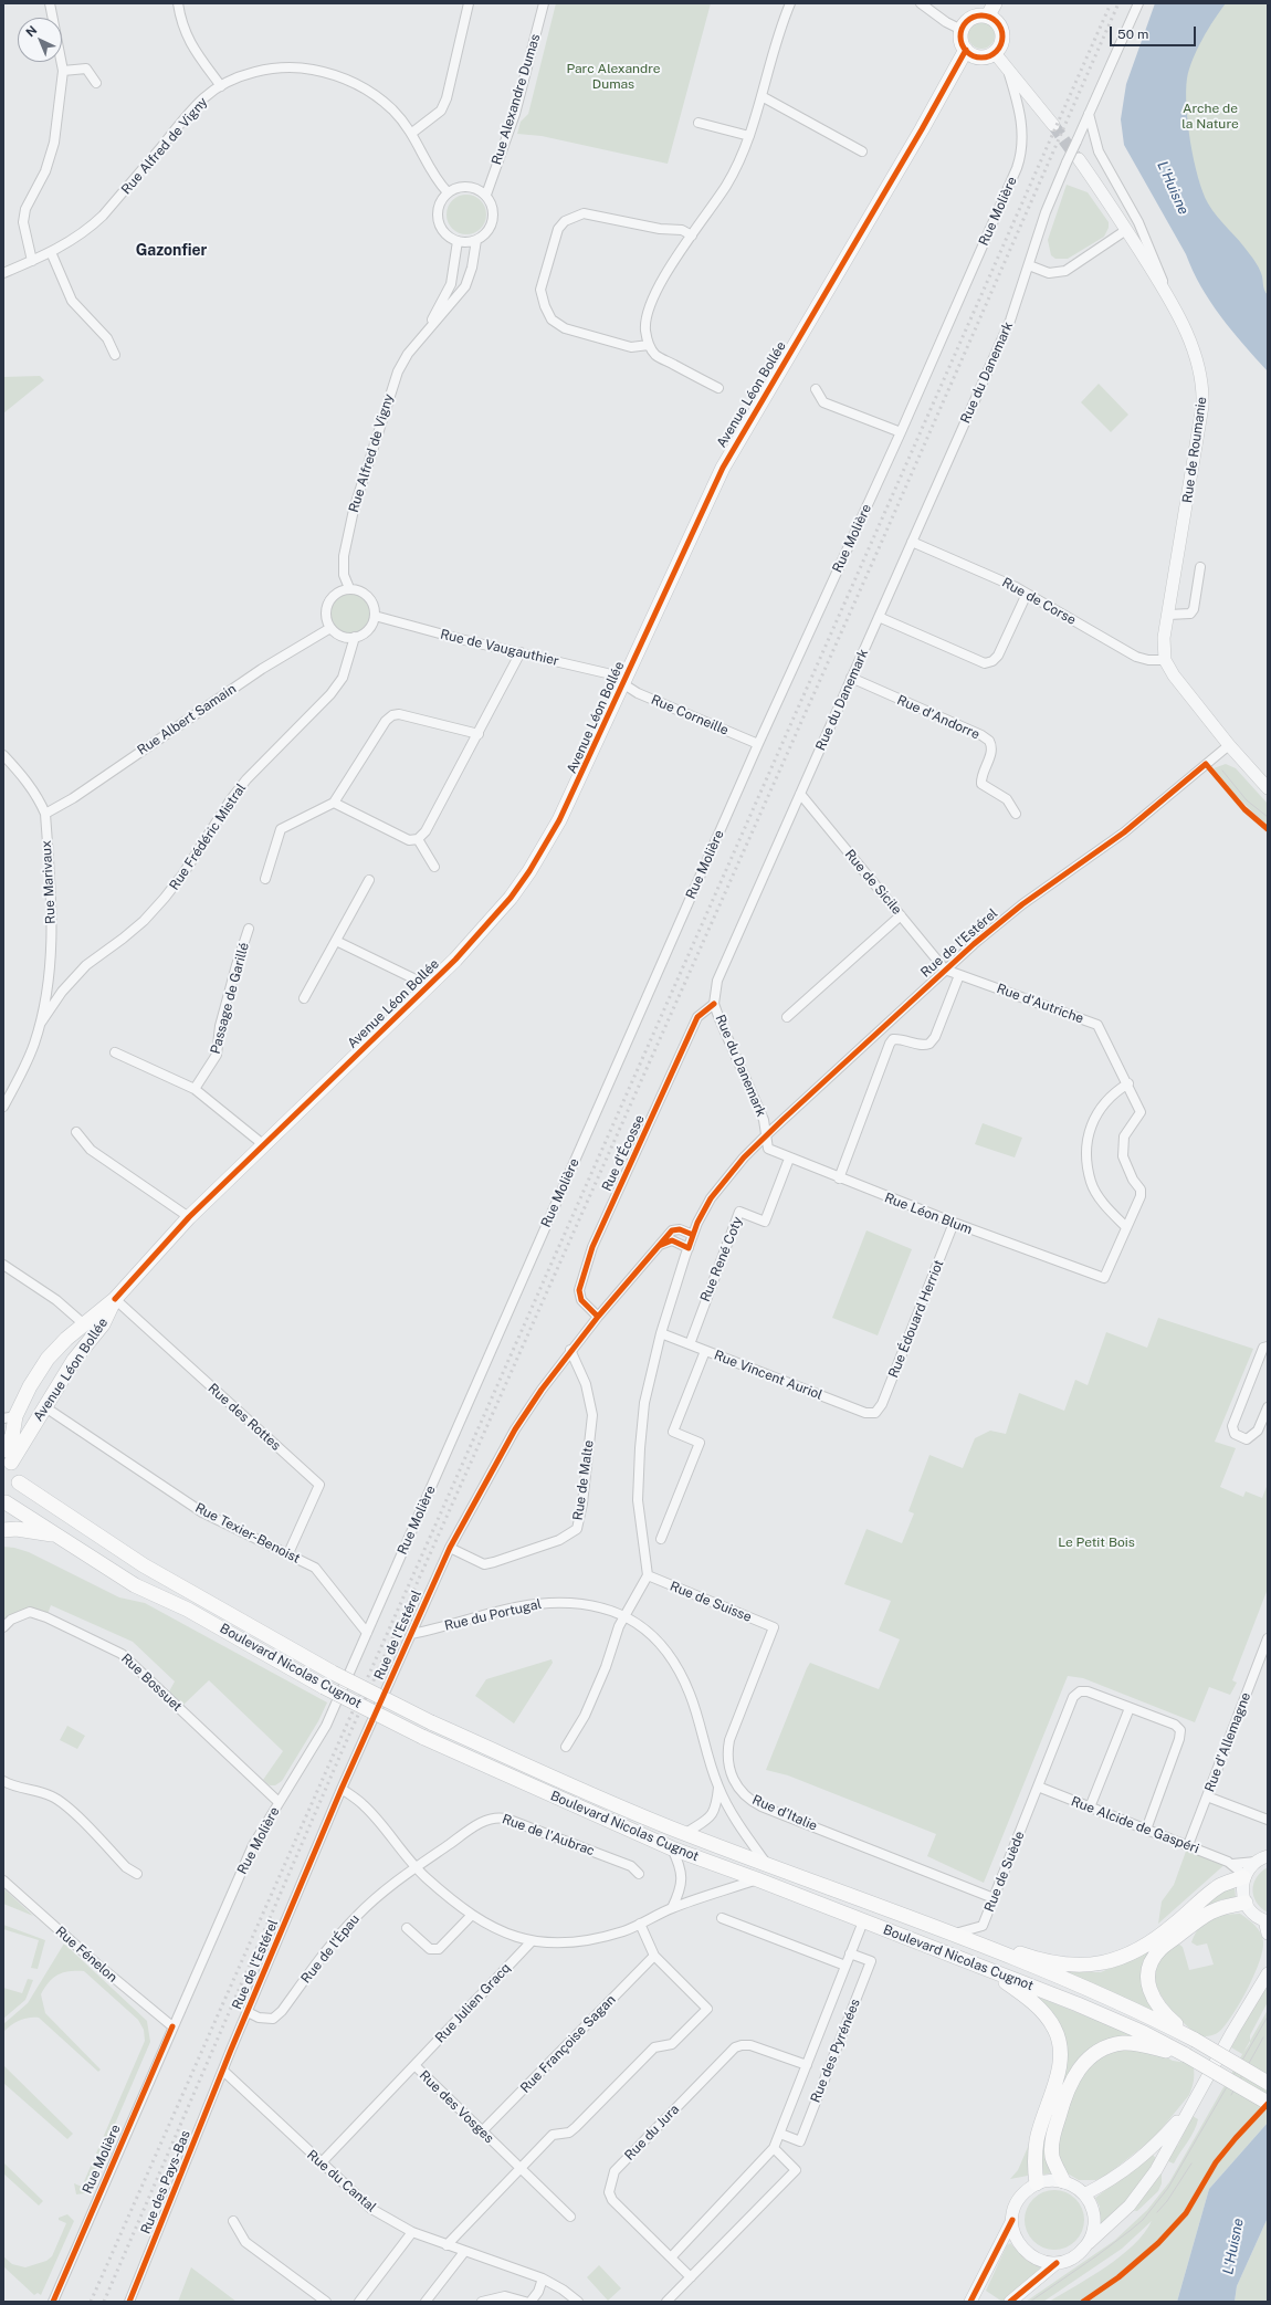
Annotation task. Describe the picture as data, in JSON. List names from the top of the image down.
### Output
{
  "streets": {
    "main road": ["Avenue Léon Bollée", "Boulevard Nicolas Cugnot"],
    "street": [
      "Rue Alexandre Dumas",
      "Rue Alfred de Vigny",
      "Rue Molière",
      "Rue du Danemark",
      "Rue de Roumanie",
      "Rue de Corse",
      "Rue de Vaugauthier",
      "Rue Corneille",
      "Rue d'Andorre",
      "Rue Albert Samain",
      "Rue Frédéric Mistral",
      "Rue Marivaux",
      "Rue de Sicile",
      "Rue de l'Estérel",
      "Passage de Garillé",
      "Rue d'Autriche",
      "Rue d'Écosse",
      "Rue Léon Blum",
      "Rue René Coty",
      "Rue Édouard Herriot",
      "Rue Vincent Auriol",
      "Rue des Rottes",
      "Rue de Malte",
      "Rue Texier-Benoist",
      "Rue de Suisse",
      "Rue du Portugal",
      "Rue Bossuet",
      "Rue d'Allemagne",
      "Rue d'Italie",
      "Rue Alcide de Gaspéri",
      "Rue de l'Aubrac",
      "Rue de Suède",
      "Rue de l'Épau",
      "Rue Fénelon",
      "Rue Julien Gracq",
      "Rue Françoise Sagan",
      "Rue des Pyrénées",
      "Rue des Vosges",
      "Rue du Jura",
      "Rue du Cantal",
      "Rue des Pays-Bas"
    ]
  },
  "crossings": [
    ["Rue Alexandre Dumas", "Rue Alfred de Vigny"],
    ["Rue Alfred de Vigny", "Rue de Vaugauthier"],
    ["Rue Alfred de Vigny", "Rue Albert Samain"],
    ["Rue Alfred de Vigny", "Rue Frédéric Mistral"],
    ["Rue Molière", "Rue Corneille"],
    ["Rue Molière", "Rue Texier-Benoist"],
    ["Rue Molière", "Rue Bossuet"],
    ["Rue Molière", "Rue Fénelon"],
    ["Rue du Danemark", "Rue de Roumanie"],
    ["Rue du Danemark", "Rue de Corse"],
    ["Rue du Danemark", "Rue d'Andorre"],
    ["Rue du Danemark", "Rue de Sicile"],
    ["Rue du Danemark", "Rue de l'Estérel"],
    ["Rue du Danemark", "Rue d'Écosse"],
    ["Rue du Danemark", "Rue Léon Blum"],
    ["Avenue Léon Bollée", "Rue de Vaugauthier"],
    ["Avenue Léon Bollée", "Rue Corneille"],
    ["Avenue Léon Bollée", "Rue des Rottes"],
    ["Avenue Léon Bollée", "Rue Texier-Benoist"],
    ["Avenue Léon Bollée", "Boulevard Nicolas Cugnot"],
    ["Rue de Roumanie", "Rue de Corse"],
    ["Rue de Roumanie", "Rue de l'Estérel"],
    ["Rue de Vaugauthier", "Rue Corneille"],
    ["Rue de Vaugauthier", "Rue Albert Samain"],
    ["Rue de Vaugauthier", "Rue Frédéric Mistral"],
    ["Rue Albert Samain", "Rue Frédéric Mistral"],
    ["Rue Albert Samain", "Rue Marivaux"],
    ["Rue Frédéric Mistral", "Rue Marivaux"],
    ["Rue de Sicile", "Rue de l'Estérel"],
    ["Rue de Sicile", "Rue d'Autriche"],
    ["Rue de l'Estérel", "Rue d'Autriche"],
    ["Rue de l'Estérel", "Rue d'Écosse"],
    ["Rue de l'Estérel", "Rue Léon Blum"],
    ["Rue de l'Estérel", "Rue Vincent Auriol"],
    ["Rue de l'Estérel", "Rue de Malte"],
    ["Rue de l'Estérel", "Rue de Suisse"],
    ["Rue de l'Estérel", "Rue du Portugal"],
    ["Rue de l'Estérel", "Rue de l'Épau"],
    ["Rue de l'Estérel", "Rue du Cantal"],
    ["Rue de l'Estérel", "Rue des Pays-Bas"],
    ["Rue d'Autriche", "Rue Léon Blum"],
    ["Rue Léon Blum", "Rue René Coty"],
    ["Rue Léon Blum", "Rue Édouard Herriot"],
    ["Rue René Coty", "Rue Vincent Auriol"],
    ["Rue Édouard Herriot", "Rue Vincent Auriol"],
    ["Rue des Rottes", "Rue Texier-Benoist"],
    ["Rue de Suisse", "Rue d'Italie"],
    ["Rue du Portugal", "Boulevard Nicolas Cugnot"],
    ["Boulevard Nicolas Cugnot", "Rue de Suède"],
    ["Boulevard Nicolas Cugnot", "Rue des Pyrénées"],
    ["Rue d'Allemagne", "Rue Alcide de Gaspéri"],
    ["Rue d'Italie", "Rue de Suède"],
    ["Rue Alcide de Gaspéri", "Rue de Suède"],
    ["Rue de l'Aubrac", "Rue de l'Épau"],
    ["Rue Julien Gracq", "Rue des Vosges"],
    ["Rue Françoise Sagan", "Rue des Vosges"],
    ["Rue des Pyrénées", "Rue du Jura"],
    ["Rue des Vosges", "Rue du Cantal"],
    ["Rue du Cantal", "Rue des Pays-Bas"]
  ],
  "districts": ["Gazonfier"],
  "water": ["L'Huisne"],
  "parks": ["Parc Alexandre Dumas", "Arche de la Nature", "Le Petit Bois"],
  "scale_bar": "50 m",
  "north": "top left"
}
